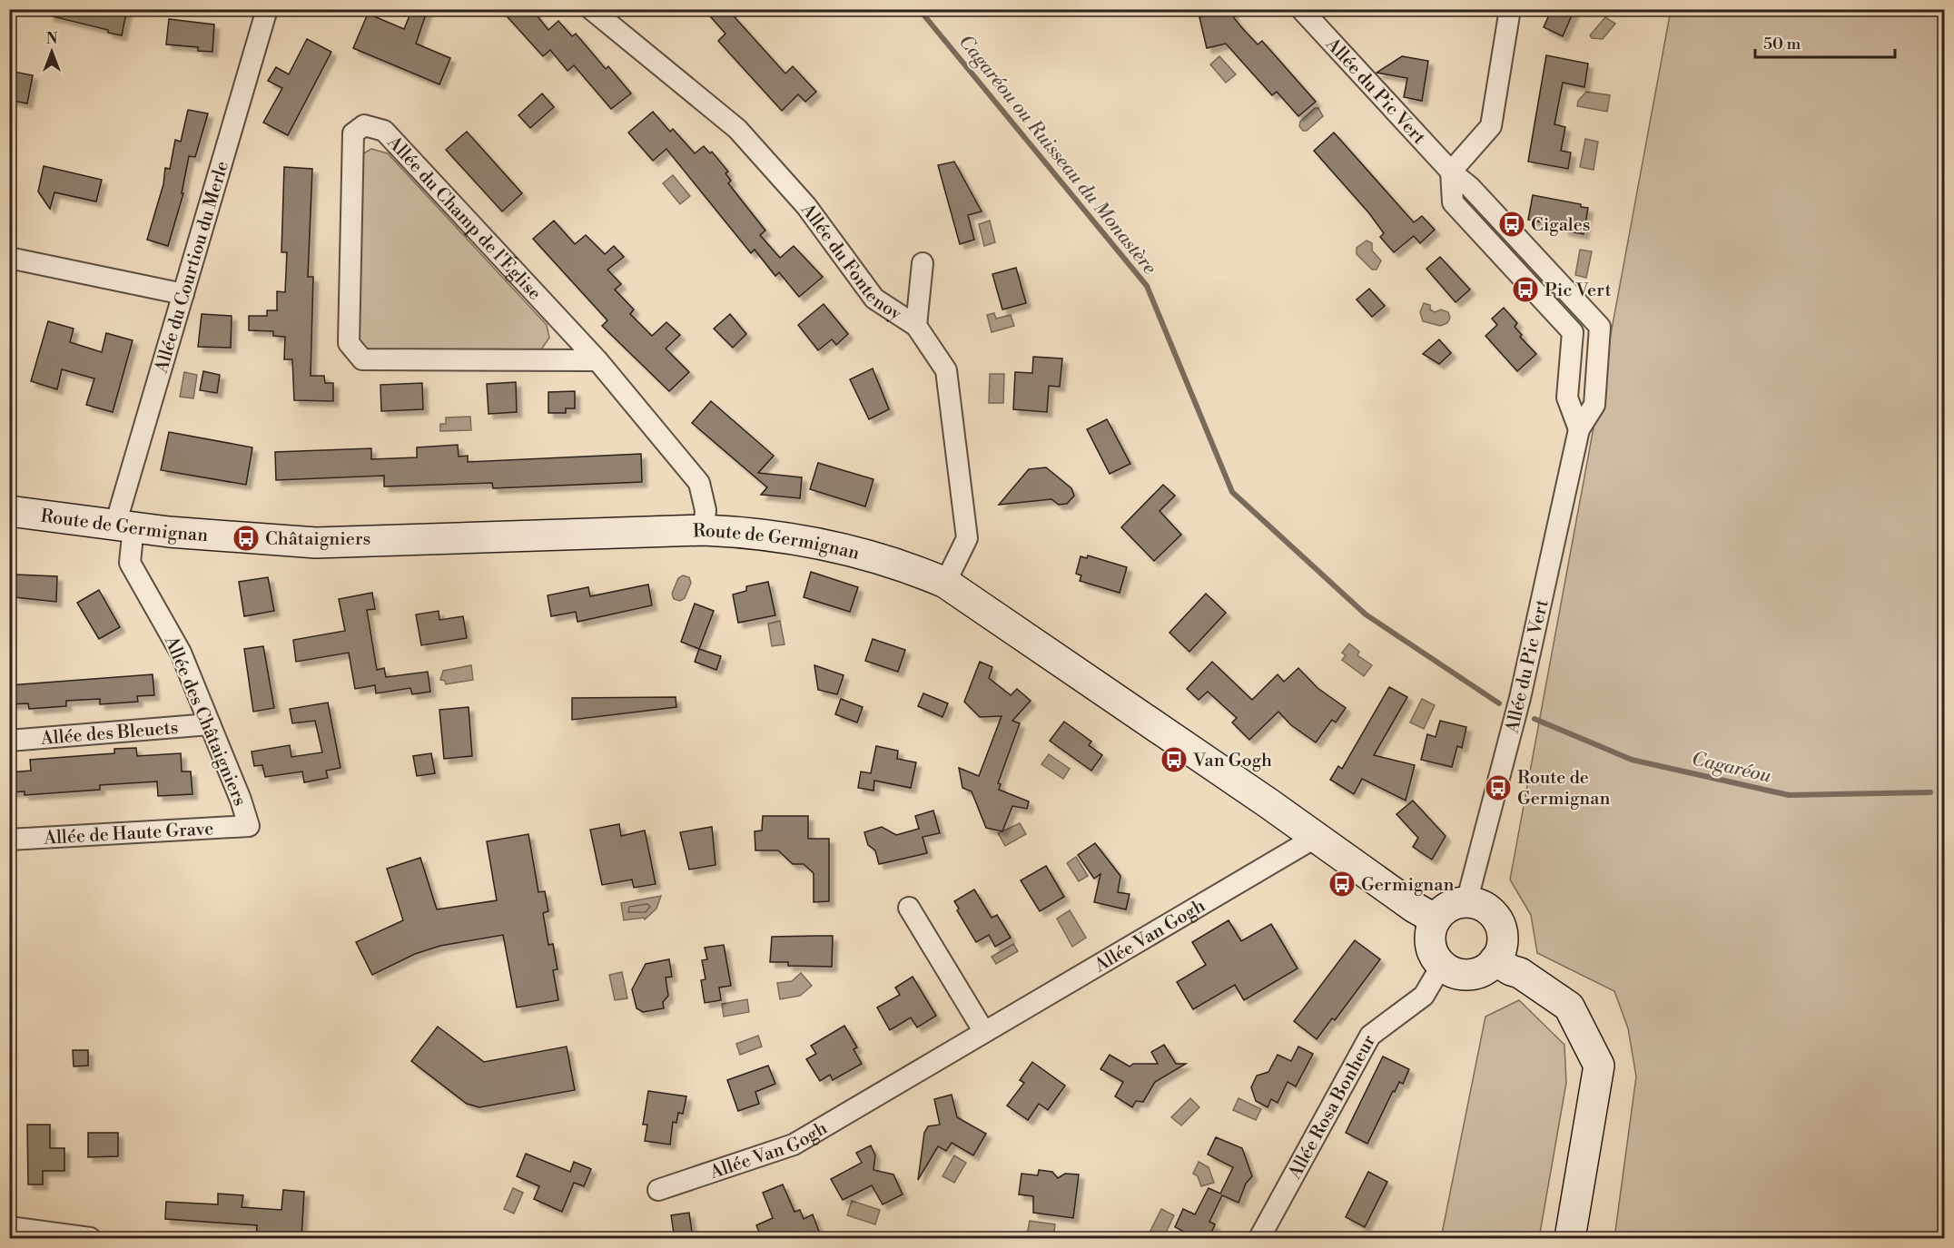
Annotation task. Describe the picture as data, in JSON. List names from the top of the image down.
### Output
{
  "streets": {
    "street": [
      "Allée du Pic Vert",
      "Allée du Champ de l'Église",
      "Allée du Fontenoy",
      "Allée du Courtiou du Merle",
      "Route de Germignan",
      "Allée des Châtaigniers",
      "Allée des Bleuets",
      "Allée de Haute Grave",
      "Allée Van Gogh",
      "Allée Rosa Bonheur"
    ]
  },
  "crossings": [
    ["Allée du Pic Vert", "Route de Germignan"],
    ["Allée du Pic Vert", "Allée Rosa Bonheur"],
    ["Allée du Champ de l'Église", "Route de Germignan"],
    ["Allée du Fontenoy", "Route de Germignan"],
    ["Allée du Courtiou du Merle", "Route de Germignan"],
    ["Allée du Courtiou du Merle", "Allée des Châtaigniers"],
    ["Route de Germignan", "Allée des Châtaigniers"],
    ["Route de Germignan", "Allée Van Gogh"],
    ["Route de Germignan", "Allée Rosa Bonheur"],
    ["Allée des Châtaigniers", "Allée des Bleuets"],
    ["Allée des Châtaigniers", "Allée de Haute Grave"]
  ],
  "water": ["Cagaréou ou Ruisseau du Monastère", "Cagaréou"],
  "places": {
    "bus stop": [
      "Cigales",
      "Pic Vert",
      "Châtaigniers",
      "Van Gogh",
      "Route de Germignan",
      "Germignan"
    ]
  },
  "scale_bar": "50 m",
  "north": "top"
}
